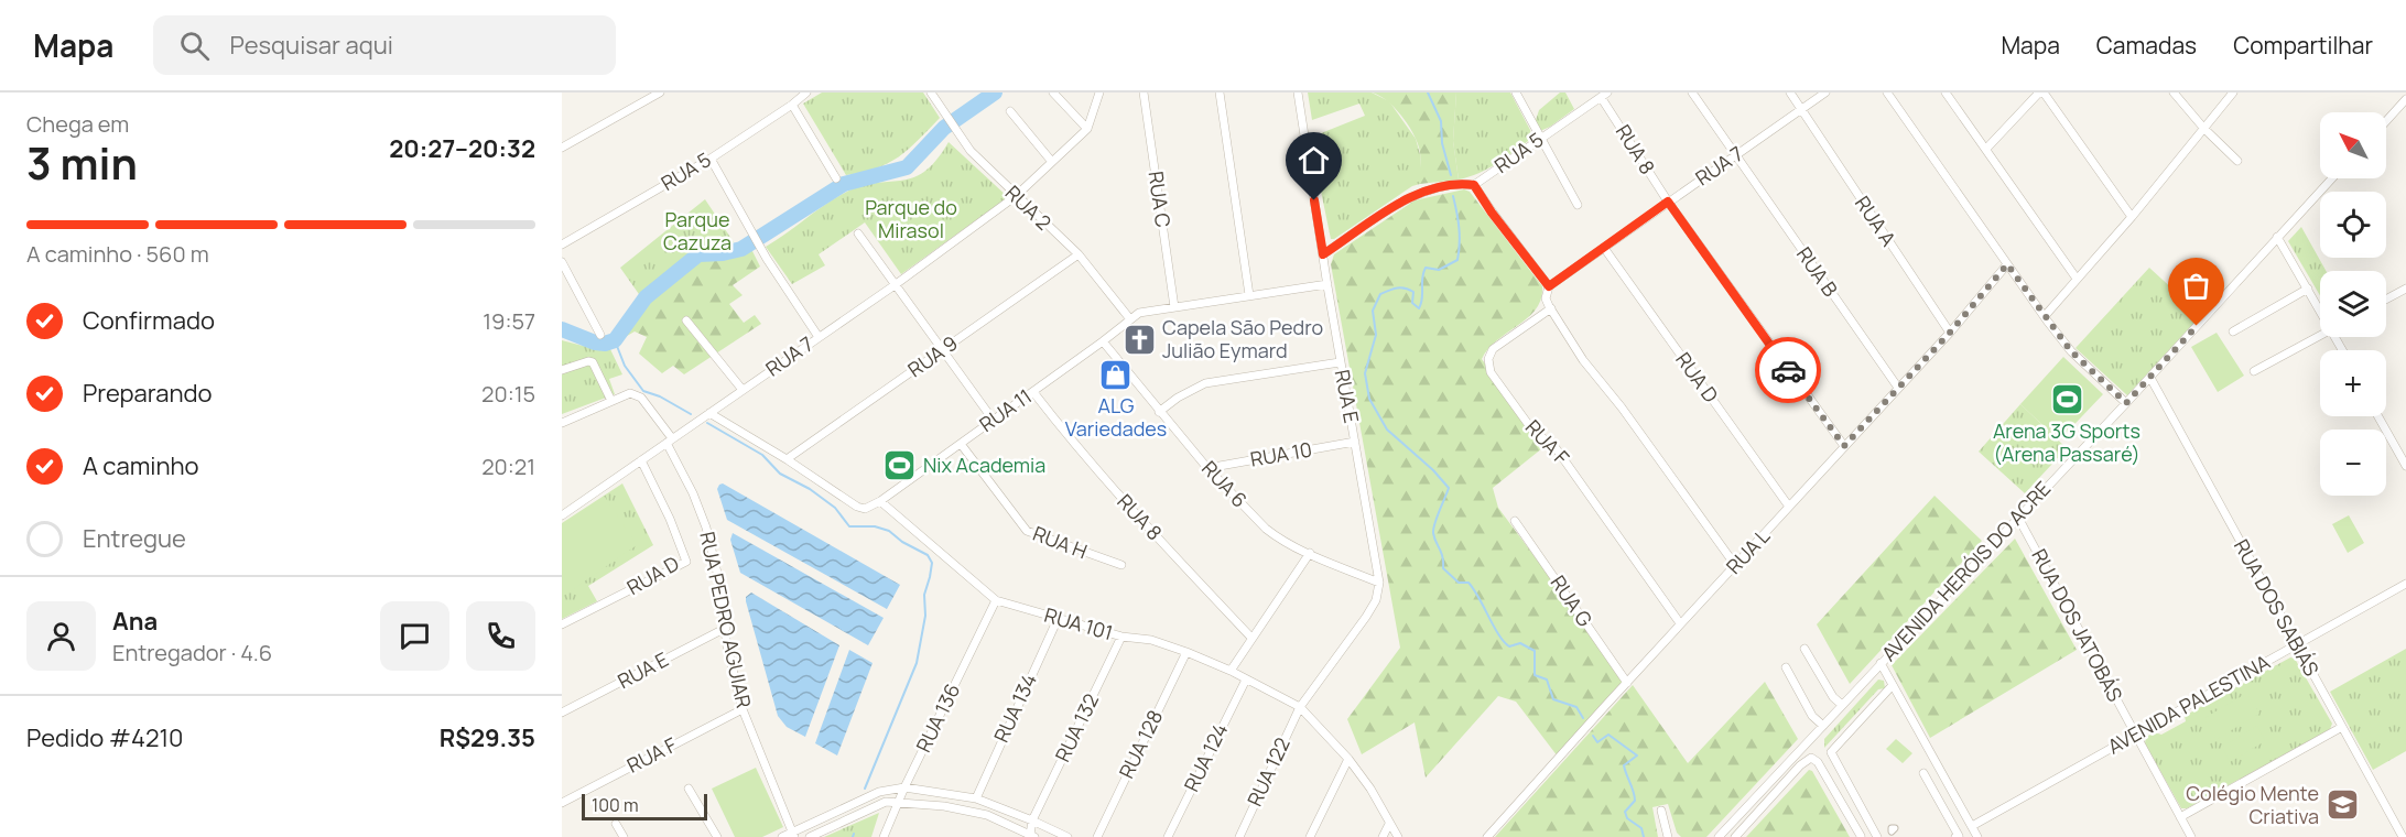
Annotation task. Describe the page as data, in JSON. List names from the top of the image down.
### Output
{
  "streets": {
    "street": [
      "RUA 8",
      "RUA 5",
      "RUA 7",
      "RUA C",
      "RUA 2",
      "RUA A",
      "RUA B",
      "RUA 9",
      "RUA D",
      "RUA E",
      "RUA 11",
      "RUA F",
      "RUA 10",
      "RUA 6",
      "RUA H",
      "RUA L",
      "AVENIDA HERÓIS DO ACRE",
      "RUA G",
      "RUA DOS SABIÁS",
      "RUA PEDRO AGUIAR",
      "RUA 101",
      "RUA DOS JATOBÁS",
      "AVENIDA PALESTINA",
      "RUA 134",
      "RUA 136",
      "RUA 132",
      "RUA 128",
      "RUA 124",
      "RUA 122"
    ]
  },
  "crossings": [
    ["RUA 8", "RUA 5"],
    ["RUA 8", "RUA 7"],
    ["RUA 8", "RUA 11"],
    ["RUA 5", "RUA E"],
    ["RUA 7", "RUA 2"],
    ["RUA 7", "RUA A"],
    ["RUA 7", "RUA B"],
    ["RUA 7", "RUA D"],
    ["RUA 7", "RUA PEDRO AGUIAR"],
    ["RUA 2", "RUA 9"],
    ["RUA 2", "RUA 11"],
    ["RUA A", "RUA L"],
    ["RUA B", "RUA L"],
    ["RUA D", "RUA L"],
    ["RUA E", "RUA 10"],
    ["RUA E", "RUA 6"],
    ["RUA E", "RUA PEDRO AGUIAR"],
    ["RUA 11", "RUA 6"],
    ["RUA 11", "RUA H"],
    ["RUA 11", "RUA 101"],
    ["RUA F", "RUA L"],
    ["RUA F", "RUA PEDRO AGUIAR"],
    ["RUA 10", "RUA 6"],
    ["RUA L", "RUA G"],
    ["AVENIDA HERÓIS DO ACRE", "RUA DOS SABIÁS"],
    ["AVENIDA HERÓIS DO ACRE", "RUA DOS JATOBÁS"],
    ["RUA DOS SABIÁS", "AVENIDA PALESTINA"],
    ["RUA 101", "RUA 134"],
    ["RUA 101", "RUA 136"],
    ["RUA 101", "RUA 132"],
    ["RUA 101", "RUA 128"],
    ["RUA 101", "RUA 124"],
    ["RUA 101", "RUA 122"],
    ["RUA DOS JATOBÁS", "AVENIDA PALESTINA"]
  ],
  "parks": ["Parque do Mirasol", "Parque Cazuza"],
  "places": {
    "church": ["Capela São Pedro Julião Eymard"],
    "shop": ["ALG Variedades"],
    "sports": ["Arena 3G Sports (Arena Passaré)", "Nix Academia"],
    "school or university": ["Colégio Mente Criativa"]
  },
  "scale_bar": "100 m",
  "north": "top left",
  "page": {
    "header": "Mapa",
    "search": "Pesquisar aqui",
    "nav": ["Mapa", "Camadas", "Compartilhar"],
    "heading": ["3 min", "Chega em", "20:27–20:32"],
    "panel": [
      "Ana",
      "Entregador · 4.6",
      "Pedido #4210",
      "R$29.35"
    ],
    "map_buttons": ["+", "−"],
    "bar": "A caminho · 560 m",
    "list": [
      ["Confirmado", "19:57"],
      ["Preparando", "20:15"],
      ["A caminho", "20:21"],
      "Entregue"
    ],
    "scale": "100 m"
  }
}
